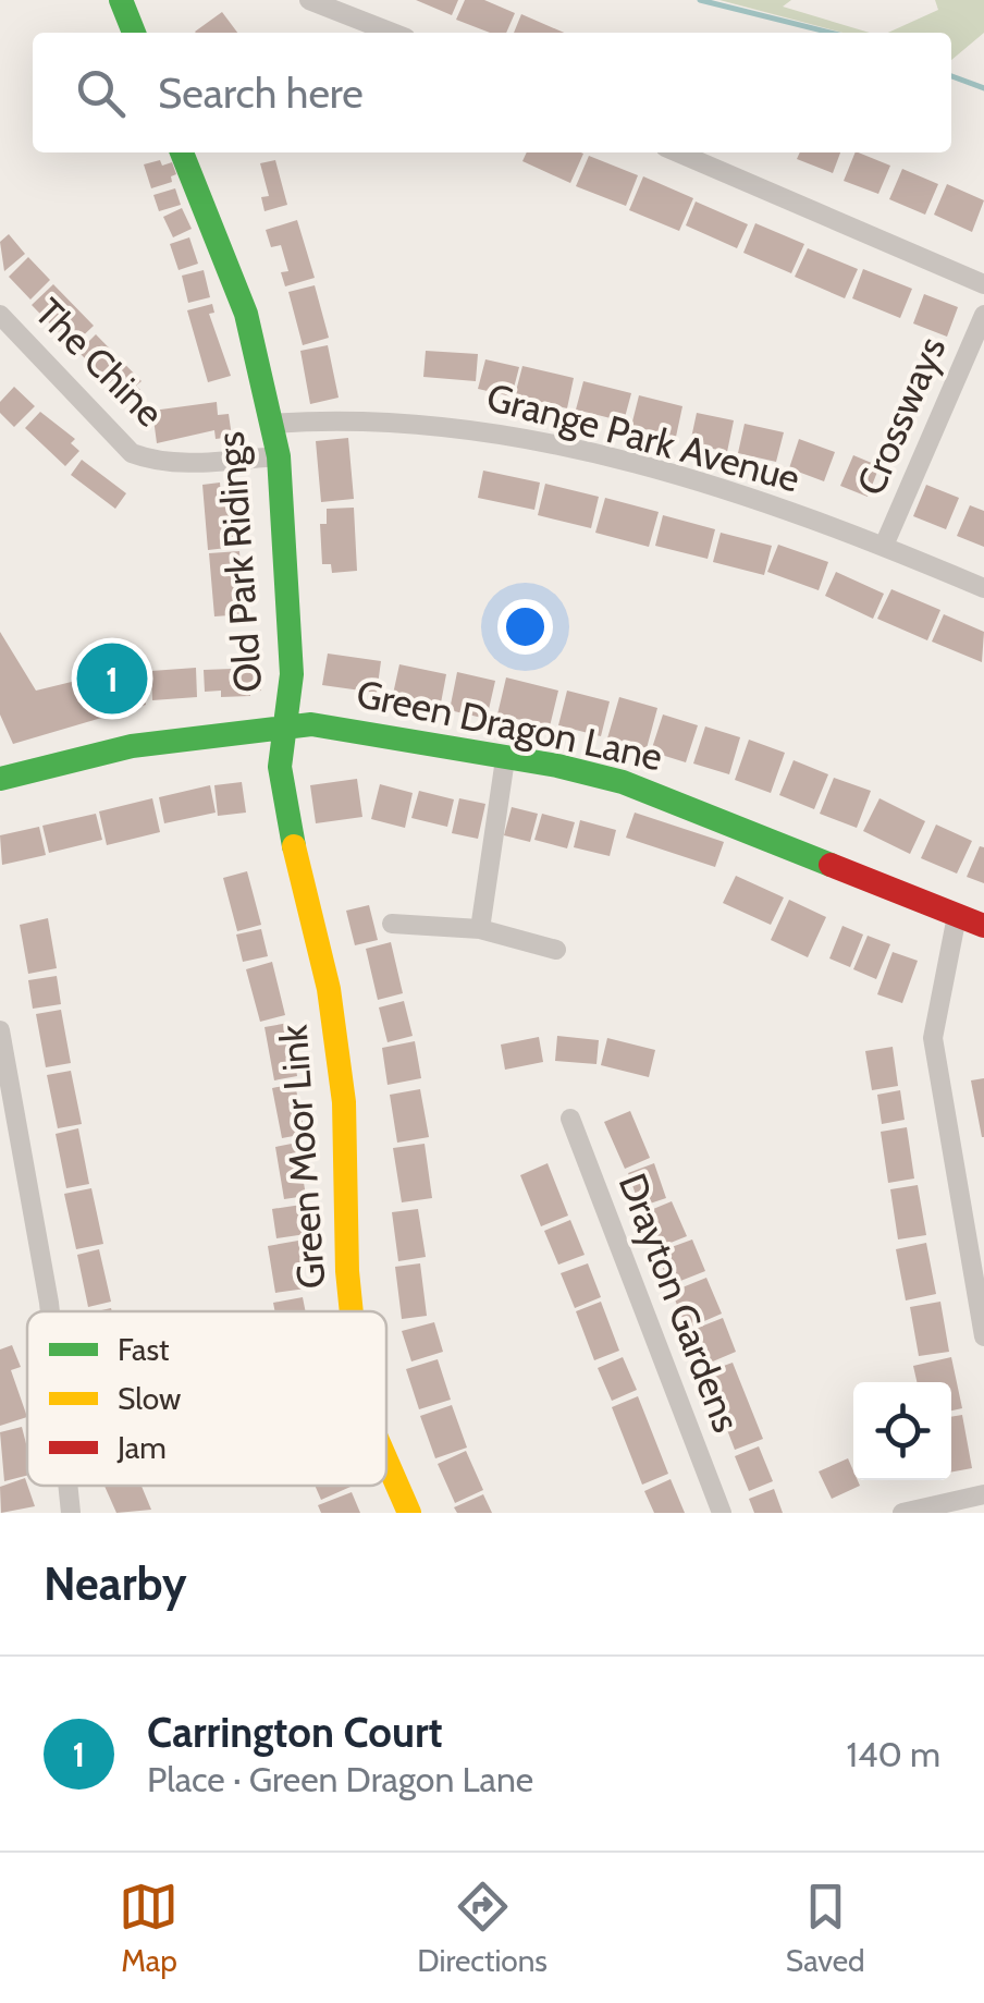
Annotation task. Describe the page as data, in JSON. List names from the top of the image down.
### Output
{
  "streets": {
    "street": [
      "The Chine",
      "Crossways",
      "Grange Park Avenue",
      "Old Park Ridings",
      "Green Dragon Lane",
      "Green Moor Link",
      "Drayton Gardens"
    ]
  },
  "crossings": [
    ["The Chine", "Old Park Ridings"],
    ["Crossways", "Grange Park Avenue"],
    ["Grange Park Avenue", "Old Park Ridings"],
    ["Old Park Ridings", "Green Dragon Lane"],
    ["Old Park Ridings", "Green Moor Link"],
    ["Green Dragon Lane", "Green Moor Link"]
  ],
  "legend": ["Fast", "Slow", "Jam"],
  "page": {
    "search": "Search here",
    "pins": "1",
    "heading": "Nearby",
    "list": [
      {
        "mark": "1",
        "name": "Carrington Court",
        "note": "Place · Green Dragon Lane",
        "value": "140 m"
      }
    ],
    "nav": ["Map", "Directions", "Saved"]
  }
}
